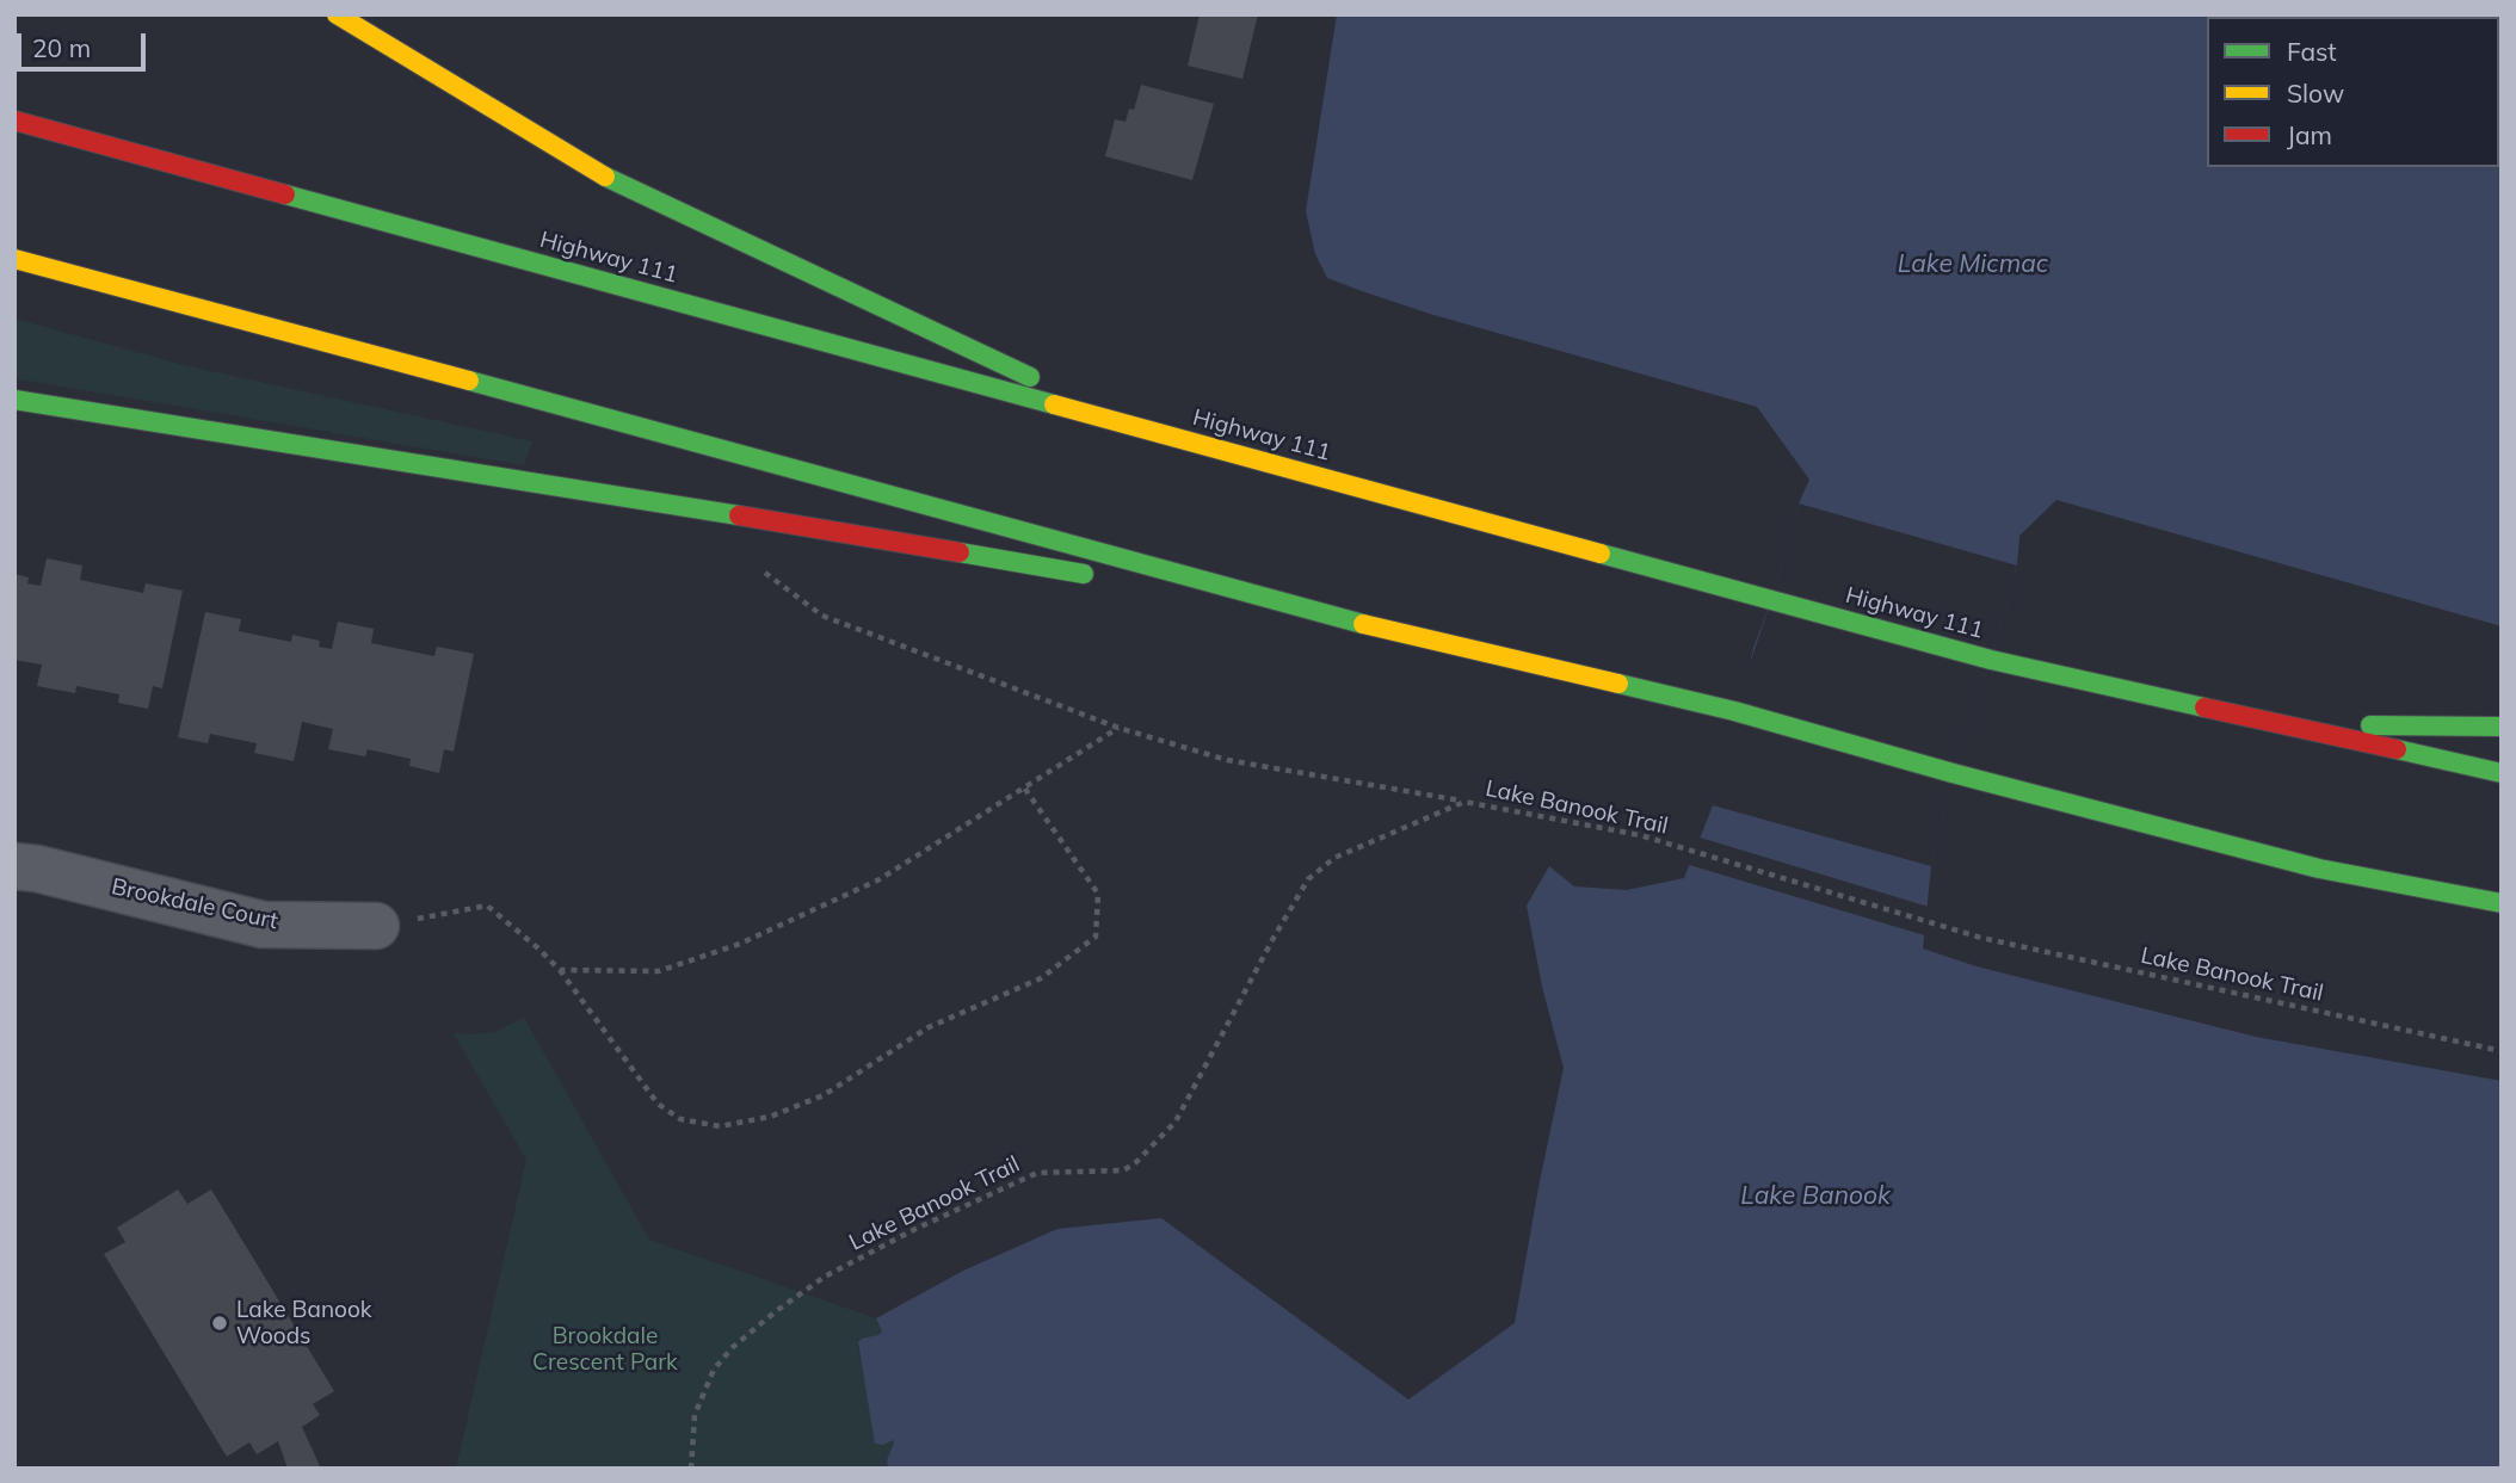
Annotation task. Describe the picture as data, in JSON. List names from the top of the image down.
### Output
{
  "streets": {
    "highway": ["Highway 111"],
    "street": ["Brookdale Court"],
    "path": ["Lake Banook Trail"]
  },
  "water": ["Lake Micmac", "Lake Banook"],
  "parks": ["Brookdale Crescent Park"],
  "places": ["Lake Banook Woods"],
  "legend": ["Fast", "Slow", "Jam"],
  "scale_bar": "20 m"
}
